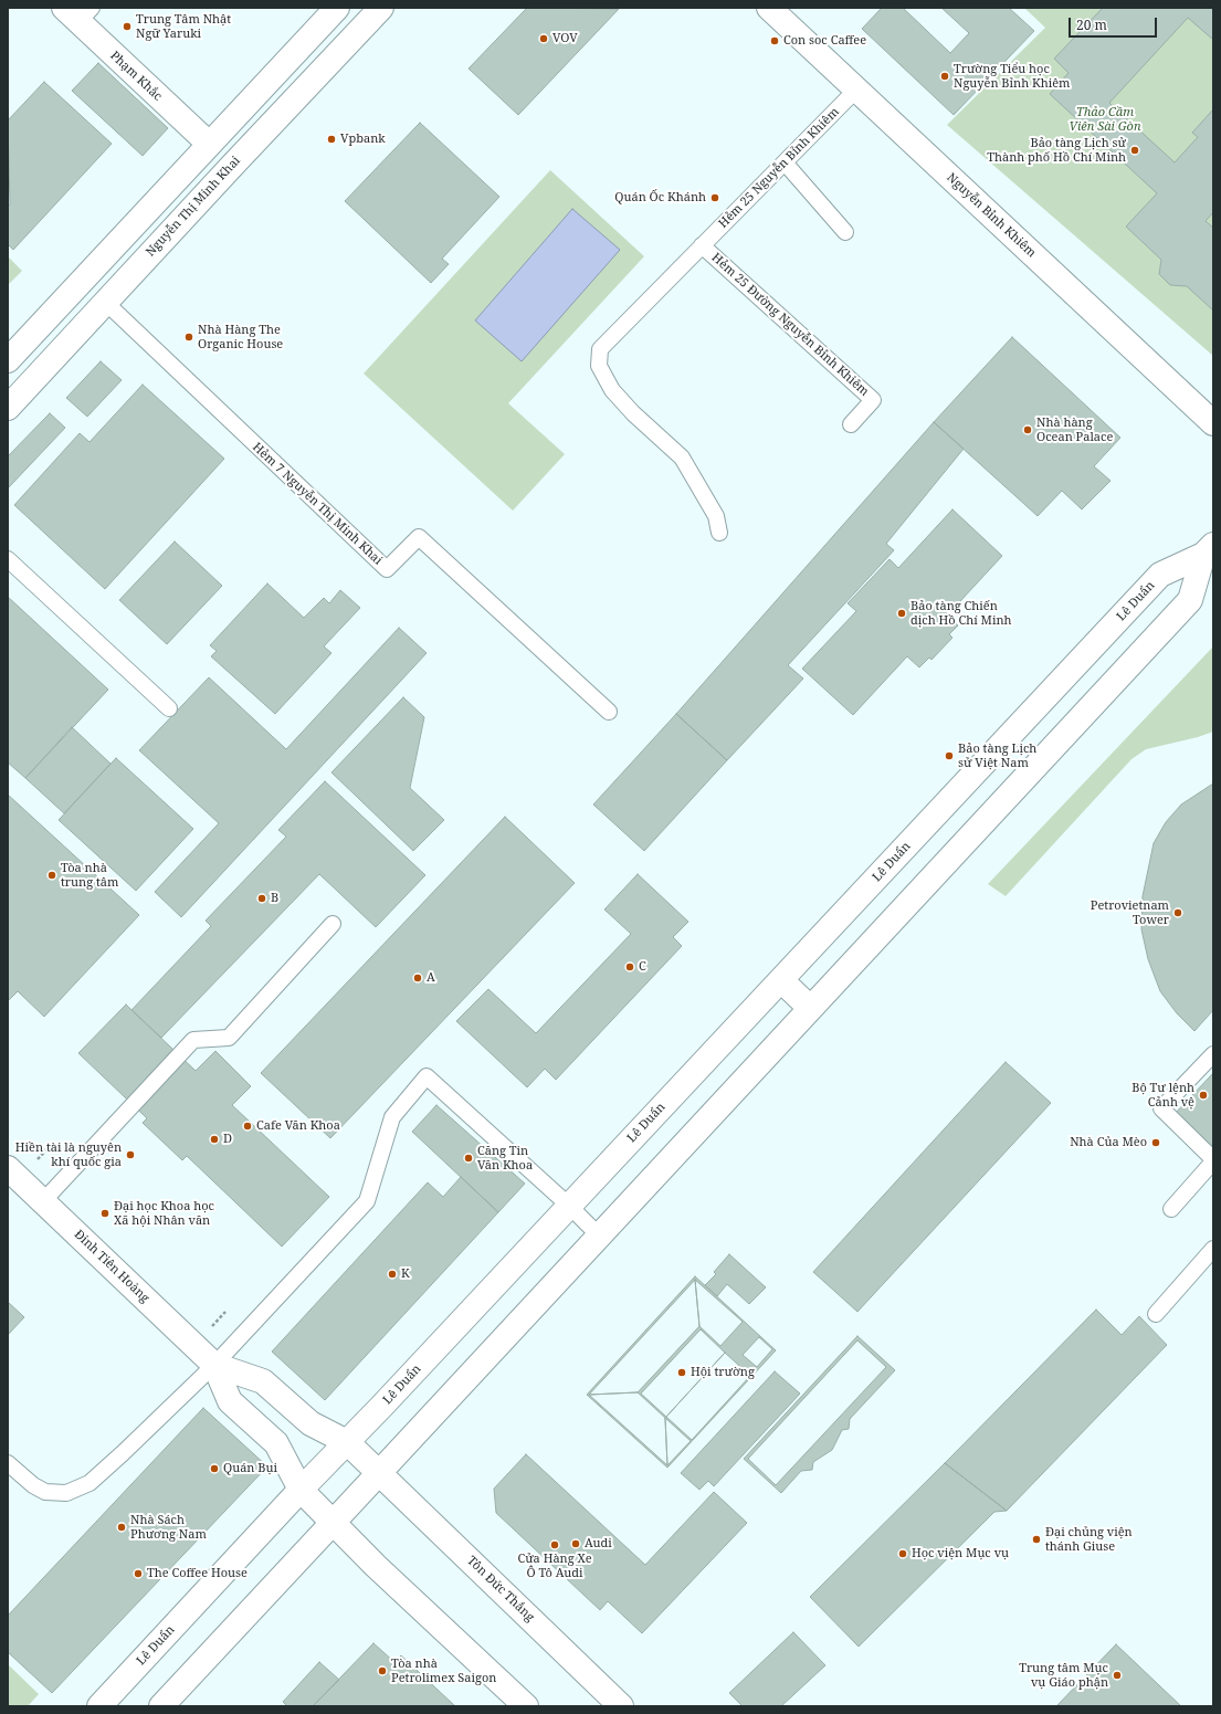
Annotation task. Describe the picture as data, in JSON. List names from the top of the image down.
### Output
{
  "streets": {
    "main road": [
      "Phạm Khắc",
      "Nguyễn Thị Minh Khai",
      "Nguyễn Bỉnh Khiêm",
      "Lê Duẩn",
      "Đinh Tiên Hoàng",
      "Tôn Đức Thắng"
    ],
    "lane": ["Hẻm 25 Nguyễn Bỉnh Khiêm", "Hẻm 25 Đường Nguyễn Bỉnh Khiêm", "Hẻm 7 Nguyễn Thị Minh Khai"]
  },
  "crossings": [
    ["Phạm Khắc", "Nguyễn Thị Minh Khai"],
    ["Hẻm 25 Nguyễn Bỉnh Khiêm", "Nguyễn Bỉnh Khiêm"],
    ["Hẻm 25 Nguyễn Bỉnh Khiêm", "Hẻm 25 Đường Nguyễn Bỉnh Khiêm"],
    ["Nguyễn Thị Minh Khai", "Hẻm 7 Nguyễn Thị Minh Khai"],
    ["Lê Duẩn", "Đinh Tiên Hoàng"],
    ["Lê Duẩn", "Tôn Đức Thắng"],
    ["Đinh Tiên Hoàng", "Tôn Đức Thắng"]
  ],
  "parks": ["Thảo Cầm Viên Sài Gòn"],
  "places": [
    "Trung Tâm Nhật Ngữ Yaruki",
    "VOV",
    "Con soc Caffee",
    "Trường Tiểu học Nguyễn Bỉnh Khiêm",
    "Vpbank",
    "Bảo tàng Lịch sử Thành phố Hồ Chí Minh",
    "Quán Ốc Khánh",
    "Nhà Hàng The Organic House",
    "Nhà hàng Ocean Palace",
    "Bảo tàng Chiến dịch Hồ Chí Minh",
    "Bảo tàng Lịch sử Việt Nam",
    "Tòa nhà trung tâm",
    "B",
    "Petrovietnam Tower",
    "C",
    "A",
    "Bộ Tư lệnh Cảnh vệ",
    "Cafe Văn Khoa",
    "D",
    "Nhà Của Mèo",
    "Hiền tài là nguyên khí quốc gia",
    "Căng Tin Văn Khoa",
    "Đại học Khoa học Xã hội Nhân văn",
    "K",
    "Hội trường",
    "Quán Bụi",
    "Nhà Sách Phương Nam",
    "Đại chủng viện thánh Giuse",
    "Audi",
    "Cửa Hàng Xe Ô Tô Audi",
    "Học viện Mục vụ",
    "The Coffee House",
    "Tòa nhà Petrolimex Saigon",
    "Trung tâm Mục vụ Giáo phận"
  ],
  "scale_bar": "20 m"
}
